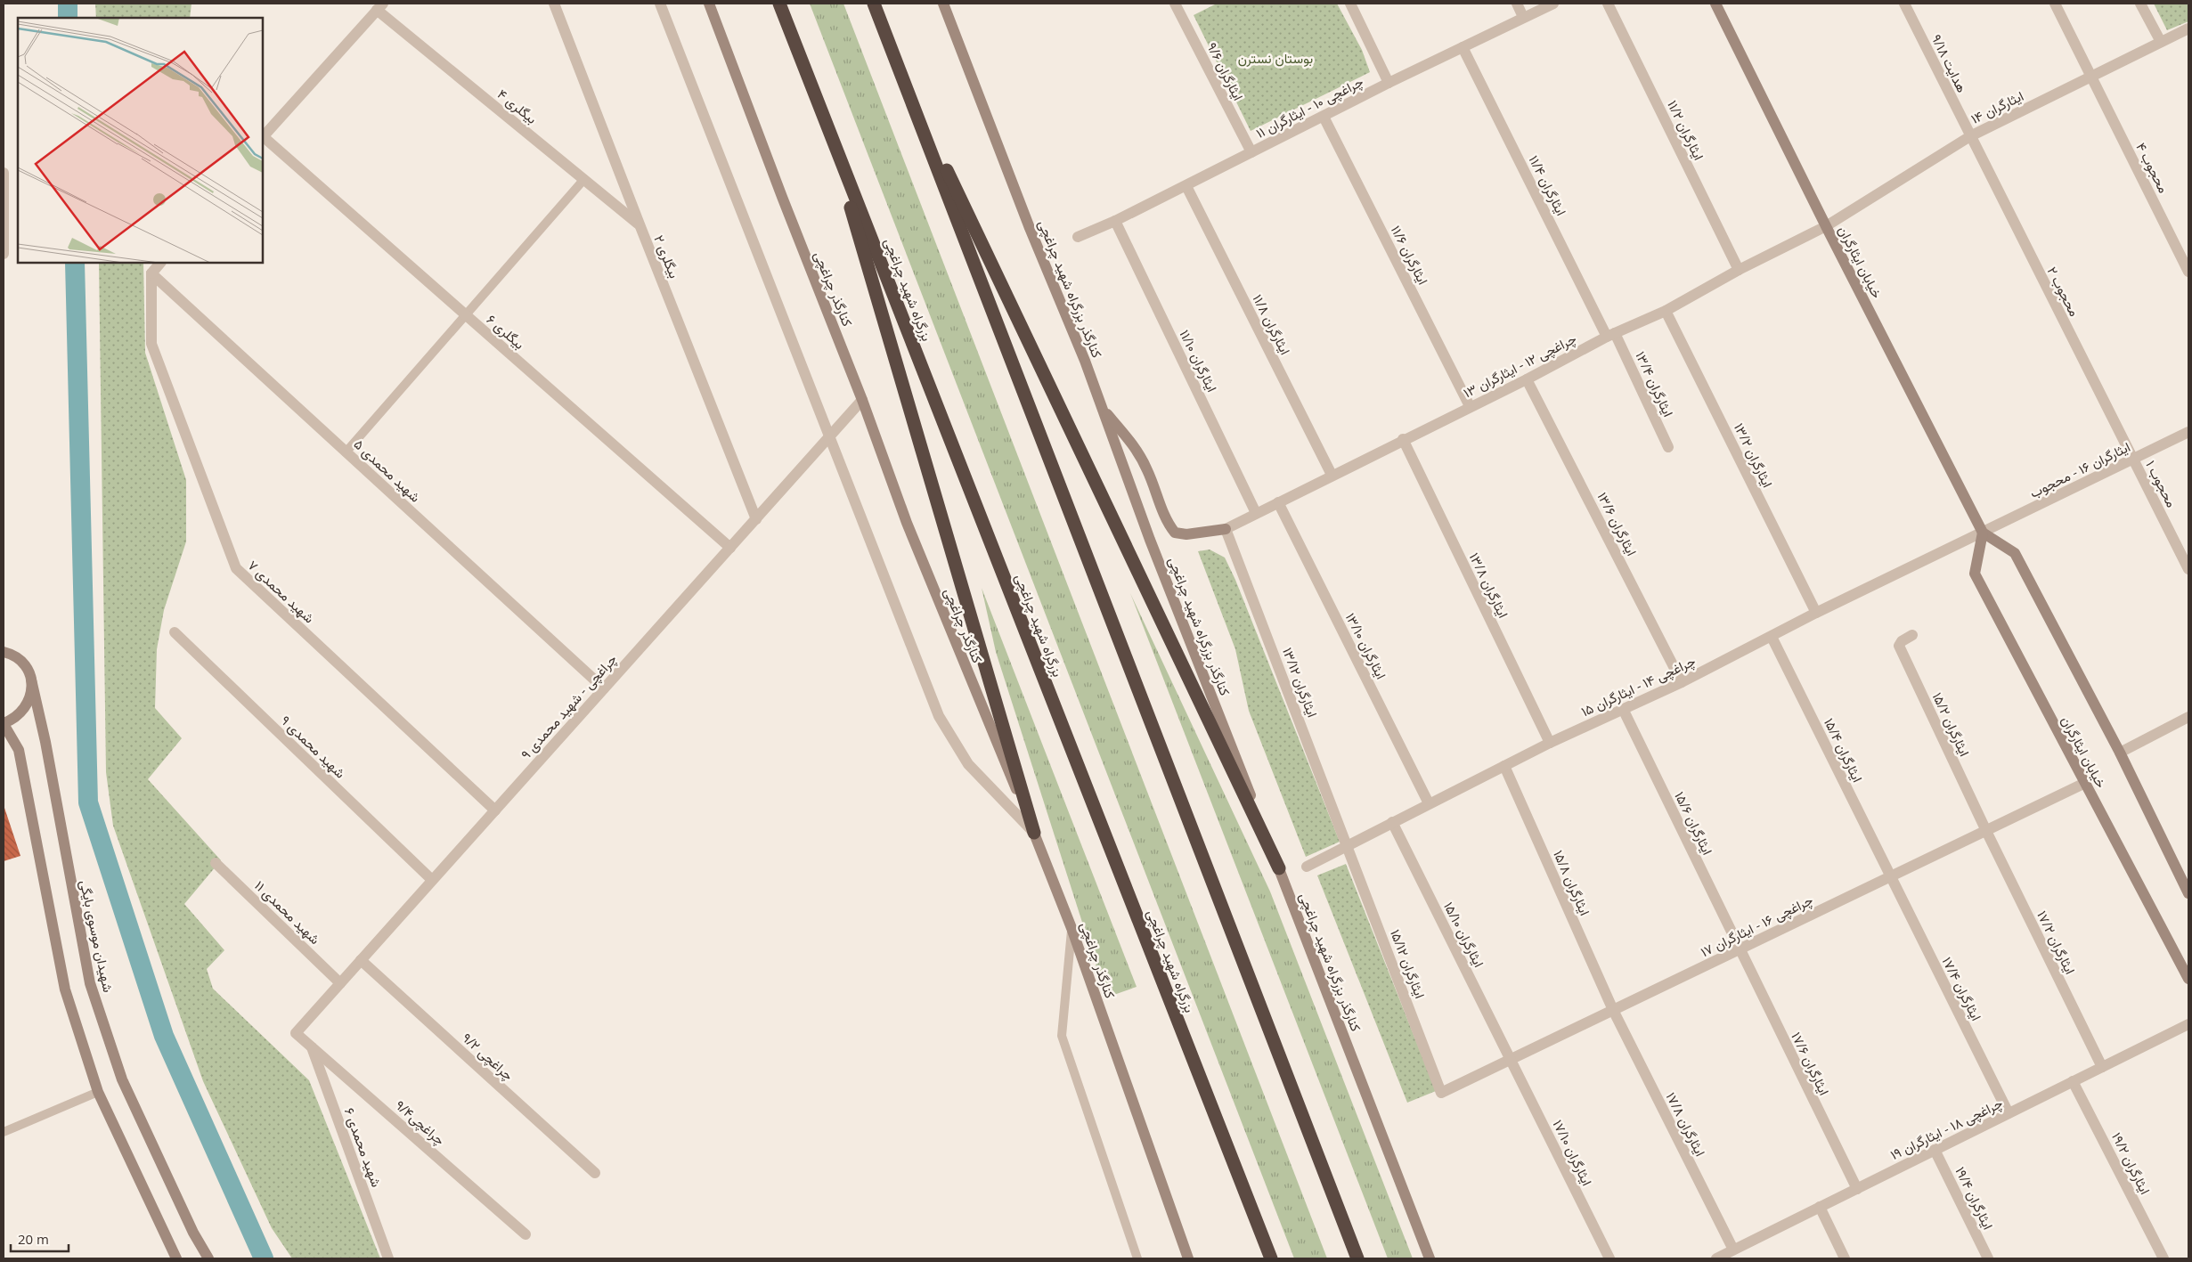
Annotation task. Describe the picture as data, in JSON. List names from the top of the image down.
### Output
{
  "streets": {
    "highway": ["بزرگراه شهید چراغچی"],
    "main road": [
      "خیابان ایثارگران",
      "کنارگذر چراغچی",
      "کنارگذر بزرگراه شهید چراغچی",
      "شهیدان موسوی بایگی"
    ],
    "street": [
      "هدایت ۹/۱۸",
      "ایثارگران ۹/۶",
      "بیگلری ۴",
      "چراغچی ۱۰ - ایثارگران ۱۱",
      "ایثارگران ۱۴",
      "ایثارگران ۱۱/۲",
      "محجوب ۴",
      "ایثارگران ۱۱/۴",
      "ایثارگران ۱۱/۶",
      "بیگلری ۲",
      "محجوب ۲",
      "ایثارگران ۱۱/۸",
      "بیگلری ۶",
      "ایثارگران ۱۱/۱۰",
      "چراغچی ۱۲ - ایثارگران ۱۳",
      "ایثارگران ۱۳/۴",
      "ایثارگران ۱۳/۲",
      "ایثارگران ۱۶ - محجوب",
      "شهید محمدی ۵",
      "محجوب ۱",
      "ایثارگران ۱۳/۶",
      "ایثارگران ۱۳/۸",
      "شهید محمدی ۷",
      "ایثارگران ۱۳/۱۰",
      "ایثارگران ۱۳/۱۲",
      "چراغچی ۱۴ - ایثارگران ۱۵",
      "۹ چراغچی - شهید محمدی",
      "ایثارگران ۱۵/۲",
      "شهید محمدی ۹",
      "ایثارگران ۱۵/۴",
      "ایثارگران ۱۵/۶",
      "ایثارگران ۱۵/۸",
      "شهید محمدی ۱۱",
      "چراغچی ۱۶ - ایثارگران ۱۷",
      "ایثارگران ۱۵/۱۰",
      "ایثارگران ۱۷/۲",
      "ایثارگران ۱۵/۱۲",
      "ایثارگران ۱۷/۴",
      "۹/۲ چراغچی",
      "ایثارگران ۱۷/۶",
      "۹/۴چراغچی",
      "ایثارگران ۱۷/۸",
      "چراغچی ۱۸ - ایثارگران ۱۹",
      "شهید محمدی ۶",
      "ایثارگران ۱۷/۱۰",
      "ایثارگران ۱۹/۲",
      "ایثارگران ۱۹/۴"
    ]
  },
  "crossings": [
    ["هدایت ۹/۱۸", "ایثارگران ۱۴"],
    ["هدایت ۹/۱۸", "محجوب ۲"],
    ["ایثارگران ۹/۶", "چراغچی ۱۰ - ایثارگران ۱۱"],
    ["بیگلری ۴", "بیگلری ۲"],
    ["چراغچی ۱۰ - ایثارگران ۱۱", "ایثارگران ۱۱/۴"],
    ["چراغچی ۱۰ - ایثارگران ۱۱", "ایثارگران ۱۱/۶"],
    ["چراغچی ۱۰ - ایثارگران ۱۱", "ایثارگران ۱۱/۸"],
    ["چراغچی ۱۰ - ایثارگران ۱۱", "ایثارگران ۱۱/۱۰"],
    ["ایثارگران ۱۴", "محجوب ۴"],
    ["ایثارگران ۱۴", "خیابان ایثارگران"],
    ["ایثارگران ۱۴", "محجوب ۲"],
    ["ایثارگران ۱۴", "چراغچی ۱۲ - ایثارگران ۱۳"],
    ["ایثارگران ۱۱/۲", "چراغچی ۱۲ - ایثارگران ۱۳"],
    ["ایثارگران ۱۱/۴", "چراغچی ۱۲ - ایثارگران ۱۳"],
    ["ایثارگران ۱۱/۴", "ایثارگران ۱۳/۴"],
    ["ایثارگران ۱۱/۶", "چراغچی ۱۲ - ایثارگران ۱۳"],
    ["بیگلری ۲", "۹ چراغچی - شهید محمدی"],
    ["خیابان ایثارگران", "چراغچی ۱۲ - ایثارگران ۱۳"],
    ["خیابان ایثارگران", "ایثارگران ۱۶ - محجوب"],
    ["خیابان ایثارگران", "چراغچی ۱۴ - ایثارگران ۱۵"],
    ["خیابان ایثارگران", "چراغچی ۱۶ - ایثارگران ۱۷"],
    ["کنارگذر چراغچی", "۹ چراغچی - شهید محمدی"],
    ["محجوب ۲", "ایثارگران ۱۶ - محجوب"],
    ["محجوب ۲", "محجوب ۱"],
    ["ایثارگران ۱۱/۸", "چراغچی ۱۲ - ایثارگران ۱۳"],
    ["بیگلری ۶", "۹ چراغچی - شهید محمدی"],
    ["ایثارگران ۱۱/۱۰", "چراغچی ۱۲ - ایثارگران ۱۳"],
    ["چراغچی ۱۲ - ایثارگران ۱۳", "ایثارگران ۱۳/۴"],
    ["چراغچی ۱۲ - ایثارگران ۱۳", "ایثارگران ۱۳/۲"],
    ["چراغچی ۱۲ - ایثارگران ۱۳", "ایثارگران ۱۳/۶"],
    ["چراغچی ۱۲ - ایثارگران ۱۳", "ایثارگران ۱۳/۸"],
    ["چراغچی ۱۲ - ایثارگران ۱۳", "ایثارگران ۱۳/۱۰"],
    ["چراغچی ۱۲ - ایثارگران ۱۳", "ایثارگران ۱۳/۱۲"],
    ["ایثارگران ۱۳/۲", "چراغچی ۱۴ - ایثارگران ۱۵"],
    ["ایثارگران ۱۶ - محجوب", "محجوب ۱"],
    ["ایثارگران ۱۶ - محجوب", "چراغچی ۱۴ - ایثارگران ۱۵"],
    ["شهید محمدی ۵", "شهید محمدی ۷"],
    ["شهید محمدی ۵", "۹ چراغچی - شهید محمدی"],
    ["ایثارگران ۱۳/۶", "چراغچی ۱۴ - ایثارگران ۱۵"],
    ["ایثارگران ۱۳/۸", "چراغچی ۱۴ - ایثارگران ۱۵"],
    ["شهید محمدی ۷", "۹ چراغچی - شهید محمدی"],
    ["ایثارگران ۱۳/۱۰", "چراغچی ۱۴ - ایثارگران ۱۵"],
    ["ایثارگران ۱۳/۱۲", "چراغچی ۱۴ - ایثارگران ۱۵"],
    ["ایثارگران ۱۳/۱۲", "ایثارگران ۱۵/۱۲"],
    ["چراغچی ۱۴ - ایثارگران ۱۵", "ایثارگران ۱۵/۴"],
    ["چراغچی ۱۴ - ایثارگران ۱۵", "ایثارگران ۱۵/۶"],
    ["چراغچی ۱۴ - ایثارگران ۱۵", "ایثارگران ۱۵/۸"],
    ["چراغچی ۱۴ - ایثارگران ۱۵", "ایثارگران ۱۵/۱۰"],
    ["چراغچی ۱۴ - ایثارگران ۱۵", "ایثارگران ۱۵/۱۲"],
    ["۹ چراغچی - شهید محمدی", "شهید محمدی ۹"],
    ["۹ چراغچی - شهید محمدی", "شهید محمدی ۱۱"],
    ["۹ چراغچی - شهید محمدی", "۹/۲ چراغچی"],
    ["۹ چراغچی - شهید محمدی", "۹/۴چراغچی"],
    ["ایثارگران ۱۵/۲", "چراغچی ۱۶ - ایثارگران ۱۷"],
    ["ایثارگران ۱۵/۲", "ایثارگران ۱۷/۲"],
    ["ایثارگران ۱۵/۴", "چراغچی ۱۶ - ایثارگران ۱۷"],
    ["ایثارگران ۱۵/۴", "ایثارگران ۱۷/۴"],
    ["ایثارگران ۱۵/۶", "چراغچی ۱۶ - ایثارگران ۱۷"],
    ["ایثارگران ۱۵/۶", "ایثارگران ۱۷/۶"],
    ["ایثارگران ۱۵/۸", "چراغچی ۱۶ - ایثارگران ۱۷"],
    ["ایثارگران ۱۵/۸", "ایثارگران ۱۷/۸"],
    ["چراغچی ۱۶ - ایثارگران ۱۷", "ایثارگران ۱۵/۱۰"],
    ["چراغچی ۱۶ - ایثارگران ۱۷", "ایثارگران ۱۷/۲"],
    ["چراغچی ۱۶ - ایثارگران ۱۷", "ایثارگران ۱۵/۱۲"],
    ["چراغچی ۱۶ - ایثارگران ۱۷", "ایثارگران ۱۷/۴"],
    ["چراغچی ۱۶ - ایثارگران ۱۷", "ایثارگران ۱۷/۶"],
    ["چراغچی ۱۶ - ایثارگران ۱۷", "ایثارگران ۱۷/۸"],
    ["چراغچی ۱۶ - ایثارگران ۱۷", "ایثارگران ۱۷/۱۰"],
    ["ایثارگران ۱۵/۱۰", "ایثارگران ۱۷/۱۰"],
    ["ایثارگران ۱۷/۲", "چراغچی ۱۸ - ایثارگران ۱۹"],
    ["ایثارگران ۱۷/۴", "چراغچی ۱۸ - ایثارگران ۱۹"],
    ["ایثارگران ۱۷/۶", "چراغچی ۱۸ - ایثارگران ۱۹"],
    ["۹/۴چراغچی", "شهید محمدی ۶"],
    ["ایثارگران ۱۷/۸", "چراغچی ۱۸ - ایثارگران ۱۹"],
    ["چراغچی ۱۸ - ایثارگران ۱۹", "ایثارگران ۱۹/۲"],
    ["چراغچی ۱۸ - ایثارگران ۱۹", "ایثارگران ۱۹/۴"]
  ],
  "parks": ["بوستان نسترن"],
  "scale_bar": "20 m"
}
